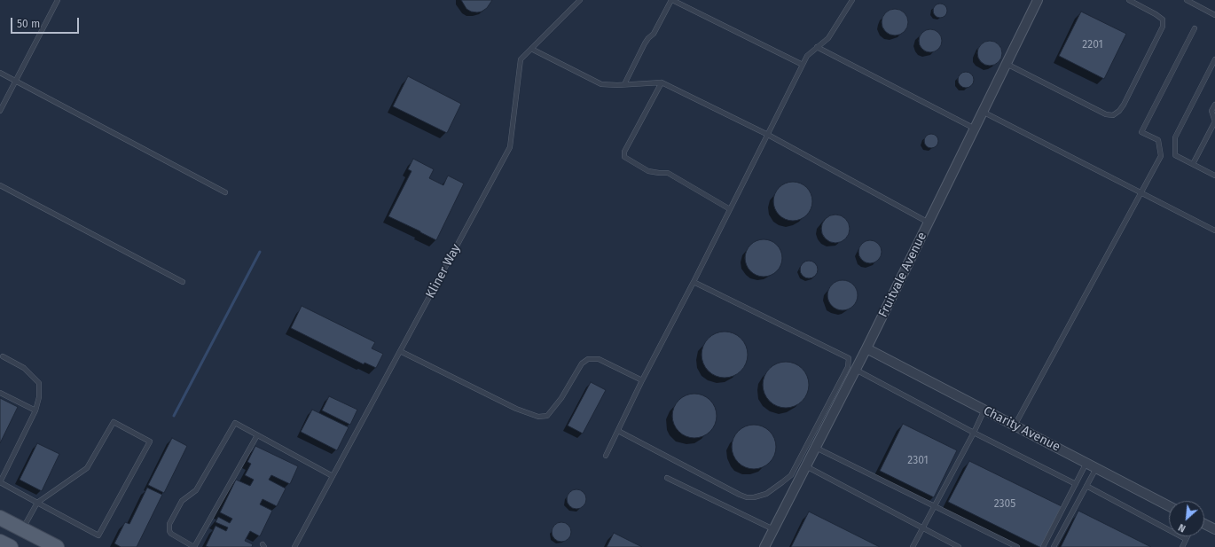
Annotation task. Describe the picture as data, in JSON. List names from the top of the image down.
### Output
{
  "streets": {
    "street": ["Fruitvale Avenue", "Charity Avenue"],
    "lane": ["Kliner Way"]
  },
  "crossings": [
    ["Fruitvale Avenue", "Charity Avenue"]
  ],
  "house_numbers": ["2201", "2301", "2305"],
  "scale_bar": "50 m",
  "north": "bottom left"
}
